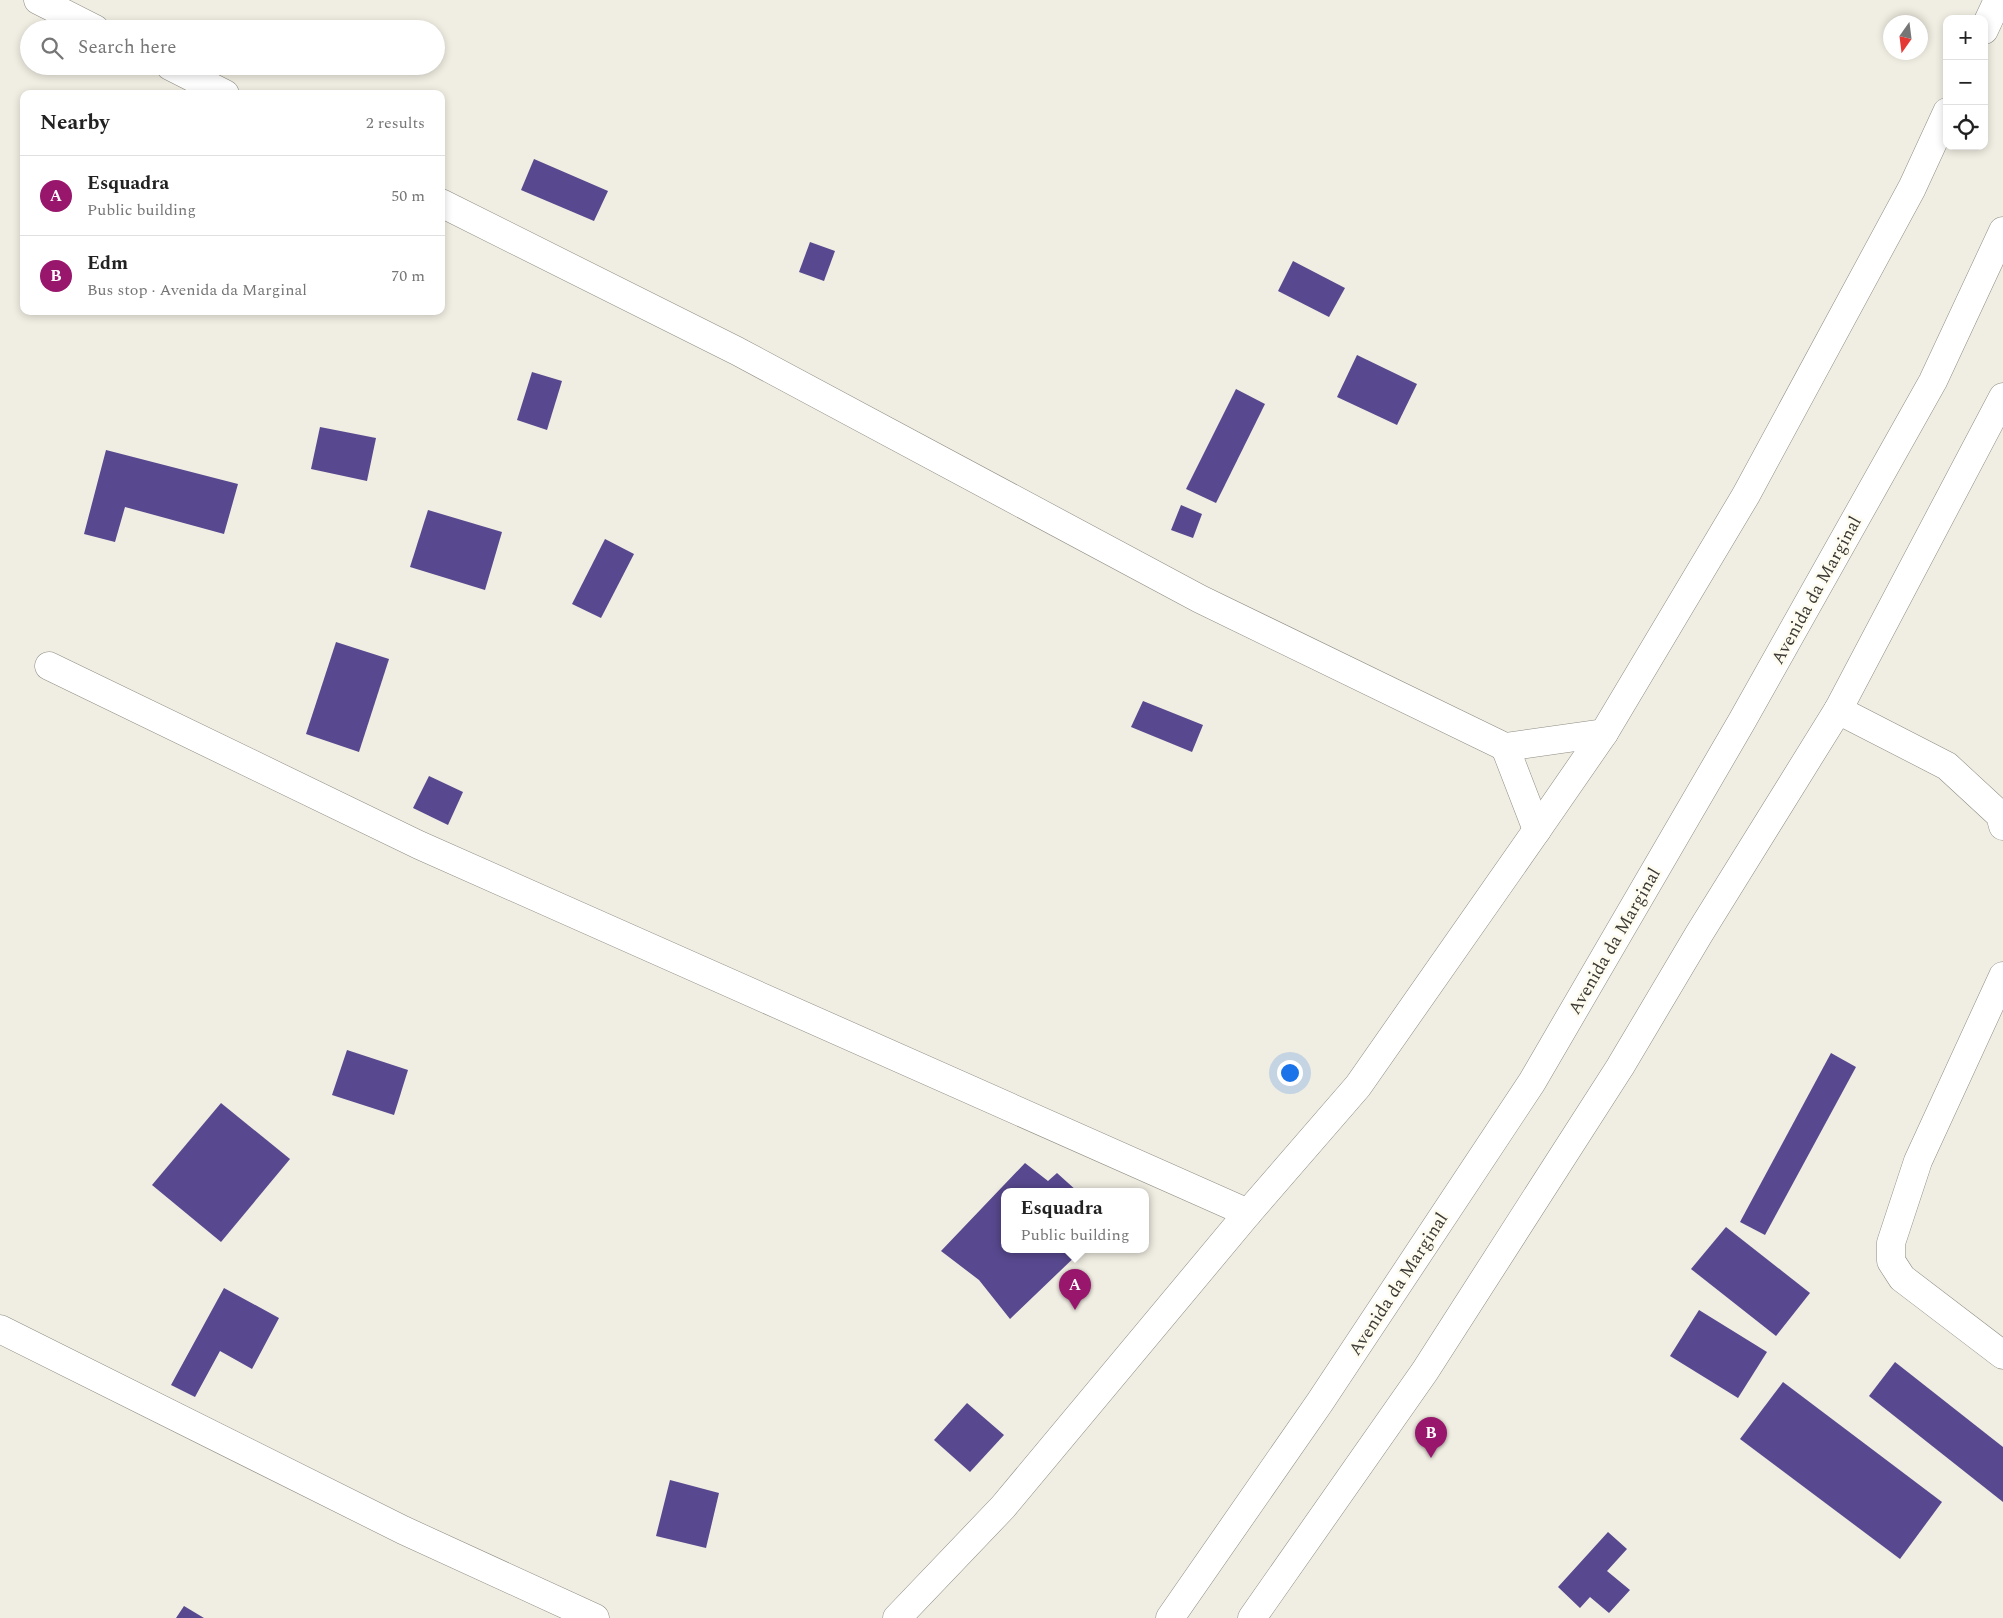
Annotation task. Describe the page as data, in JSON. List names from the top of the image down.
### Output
{
  "streets": {
    "street": ["Avenida da Marginal"]
  },
  "north": "bottom",
  "page": {
    "map_buttons": ["+", "−"],
    "search": "Search here",
    "heading": ["Nearby", "2 results"],
    "list": [
      {
        "mark": "A",
        "name": "Esquadra",
        "note": "Public building",
        "value": "50 m"
      },
      {
        "mark": "B",
        "name": "Edm",
        "note": "Bus stop · Avenida da Marginal",
        "value": "70 m"
      }
    ],
    "popup": ["Esquadra", "Public building"],
    "pins": ["A", "B"]
  }
}
